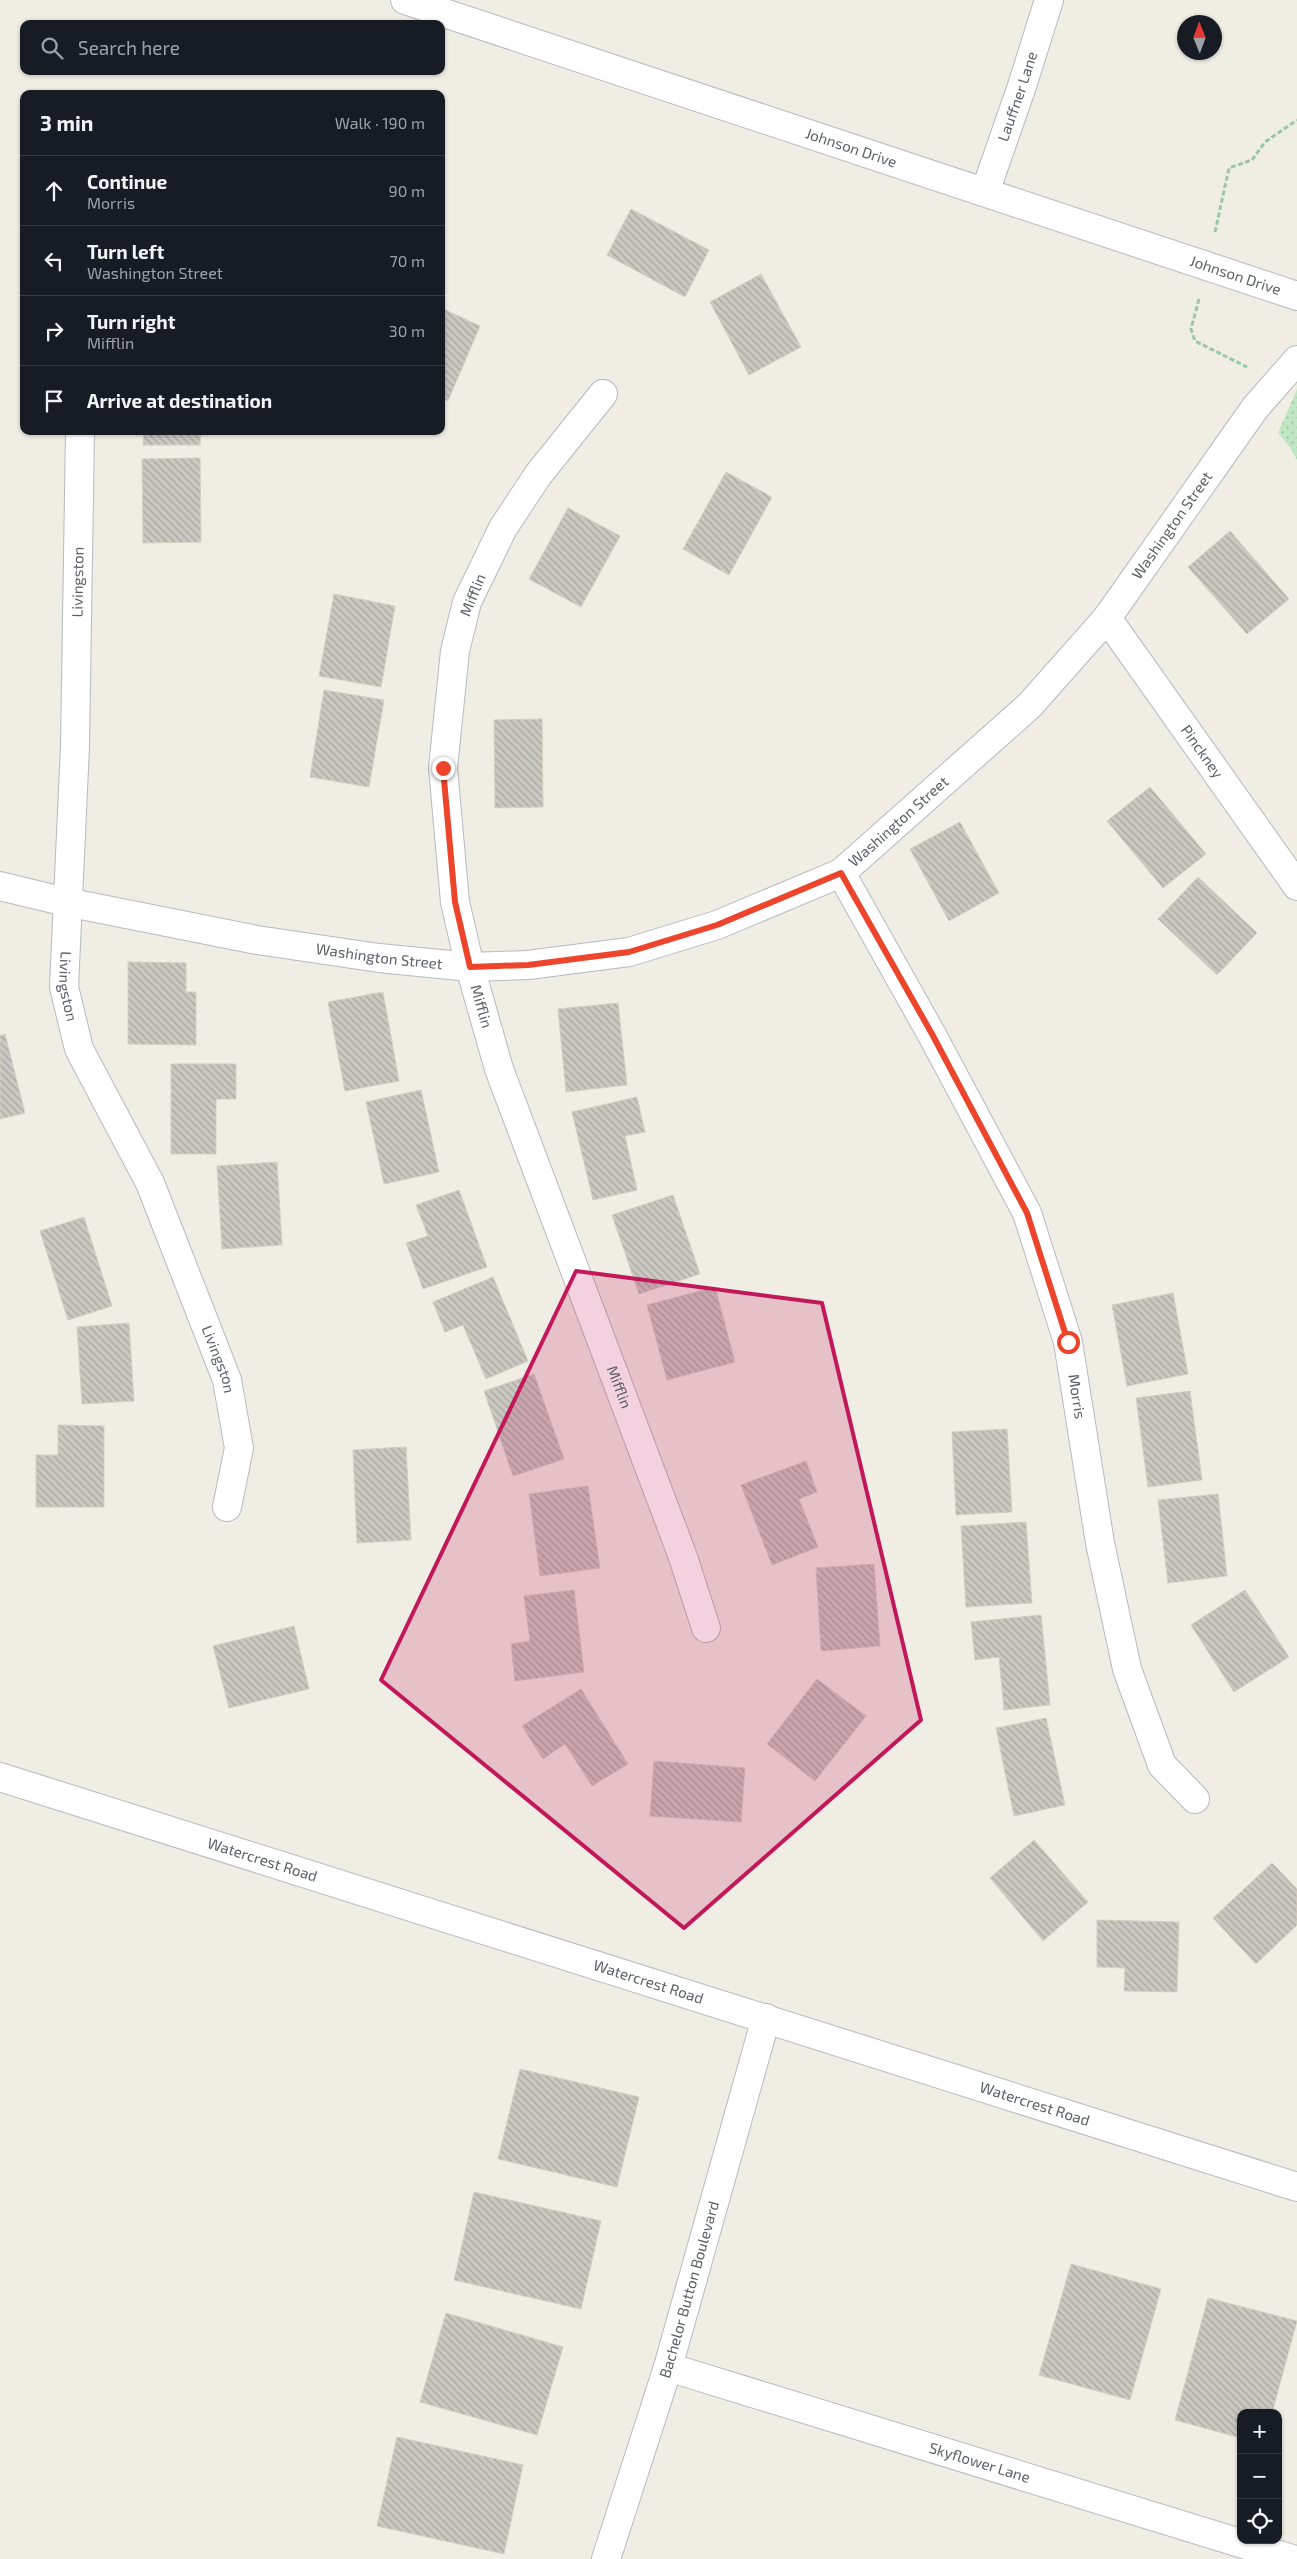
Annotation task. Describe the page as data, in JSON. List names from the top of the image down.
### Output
{
  "streets": {
    "street": [
      "Lauffner Lane",
      "Johnson Drive",
      "Washington Street",
      "Livingston",
      "Mifflin",
      "Pinckney",
      "Morris",
      "Watercrest Road",
      "Bachelor Button Boulevard",
      "Skyflower Lane"
    ]
  },
  "crossings": [
    ["Lauffner Lane", "Johnson Drive"],
    ["Washington Street", "Livingston"],
    ["Washington Street", "Mifflin"],
    ["Washington Street", "Pinckney"],
    ["Washington Street", "Morris"],
    ["Watercrest Road", "Bachelor Button Boulevard"],
    ["Bachelor Button Boulevard", "Skyflower Lane"]
  ],
  "north": "top",
  "page": {
    "search": "Search here",
    "heading": ["3 min", "Walk · 190 m"],
    "list": [
      ["Continue", "Morris", "90 m"],
      ["Turn left", "Washington Street", "70 m"],
      ["Turn right", "Mifflin", "30 m"],
      "Arrive at destination"
    ],
    "map_buttons": ["+", "−"]
  }
}
